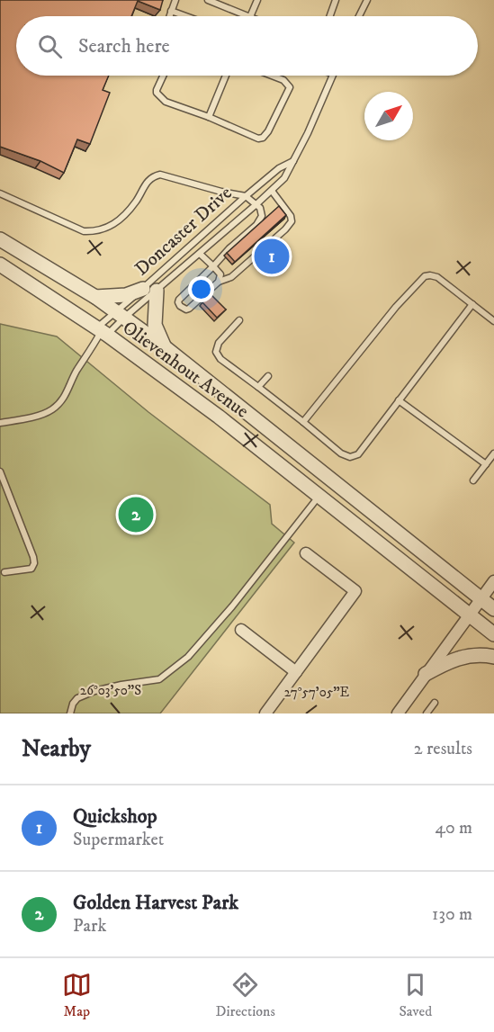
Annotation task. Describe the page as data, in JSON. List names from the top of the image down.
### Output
{
  "streets": {
    "street": ["Olievenhout Avenue"],
    "lane": ["Doncaster Drive"]
  },
  "crossings": [
    ["Doncaster Drive", "Olievenhout Avenue"]
  ],
  "north": "top right",
  "page": {
    "search": "Search here",
    "pins": ["1", "2"],
    "heading": ["Nearby", "2 results"],
    "list": [
      {
        "mark": "1",
        "name": "Quickshop",
        "note": "Supermarket",
        "value": "40 m"
      },
      {
        "mark": "2",
        "name": "Golden Harvest Park",
        "note": "Park",
        "value": "130 m"
      }
    ],
    "nav": ["Map", "Directions", "Saved"]
  },
  "coordinates": ["26°03'50\"S", "27°57'05\"E"]
}
